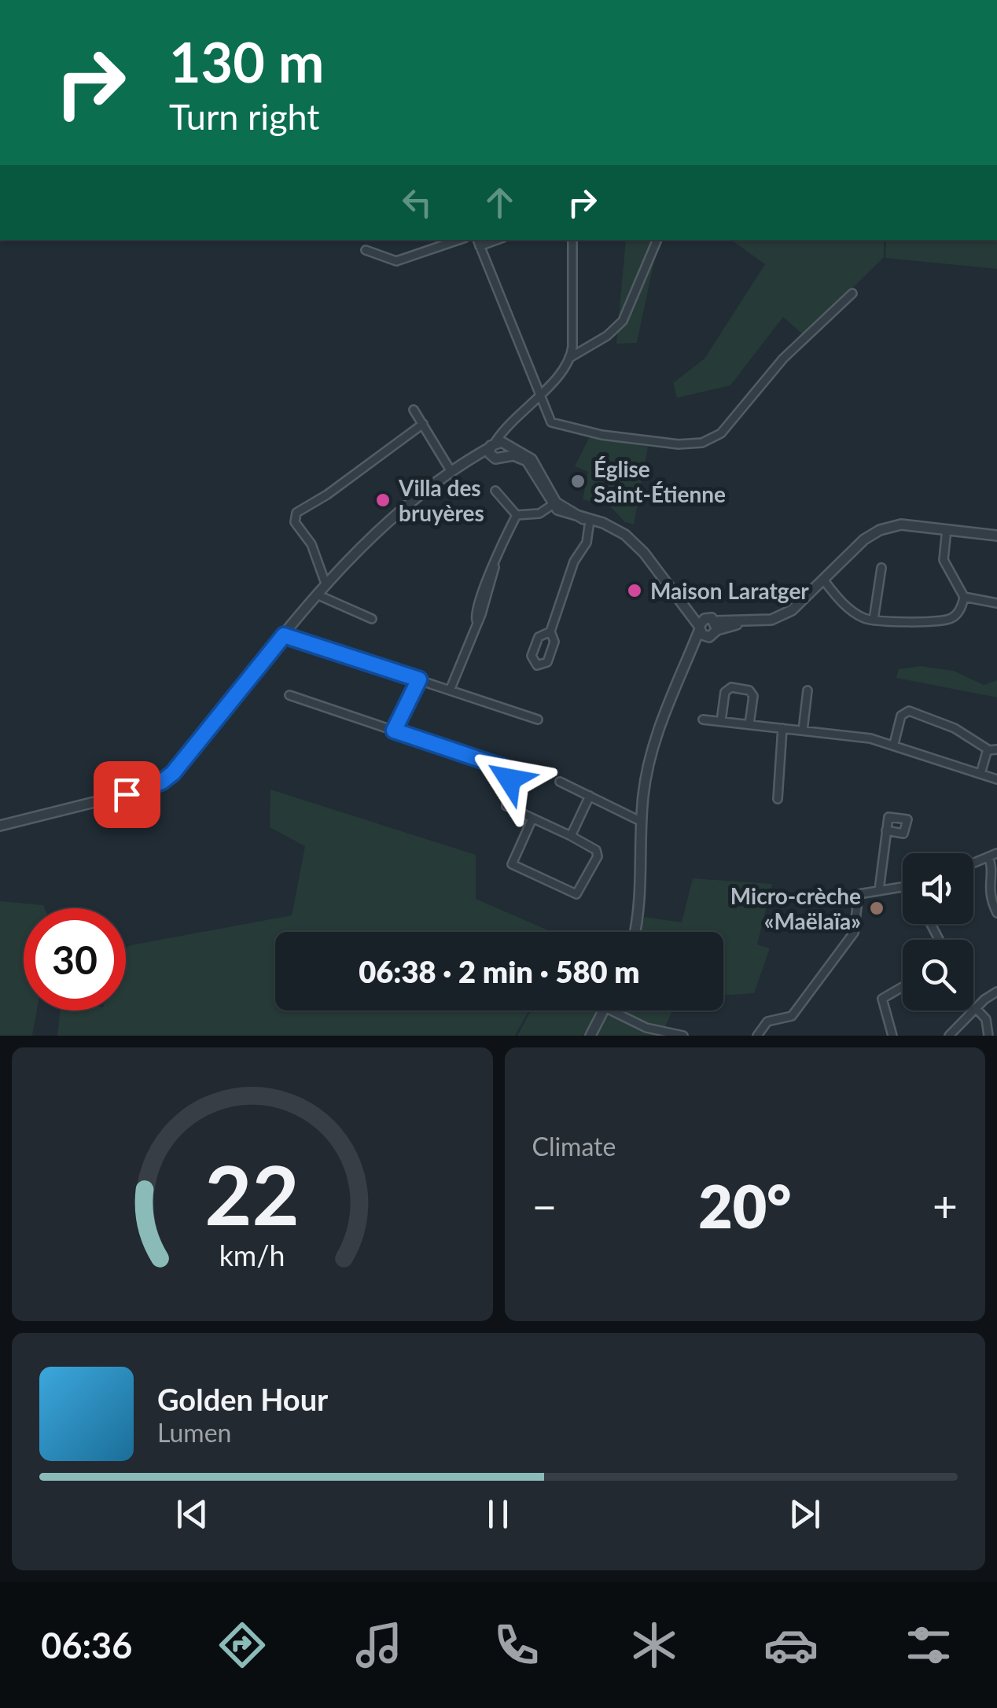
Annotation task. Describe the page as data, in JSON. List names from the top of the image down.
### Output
{
  "places": [
    "Église Saint-Étienne",
    "Villa des bruyères",
    "Maison Laratger",
    "Micro-crèche «Maëlaïa»"
  ],
  "page": {
    "turn": ["130 m", "Turn right"],
    "limit": "30",
    "trip": "06:38 · 2 min · 580 m",
    "tile": "Climate",
    "heat": ["−", "20°", "+"],
    "song": ["Golden Hour", "Lumen"],
    "tabs": "06:36",
    "gauge": ["22", "km/h"]
  }
}
